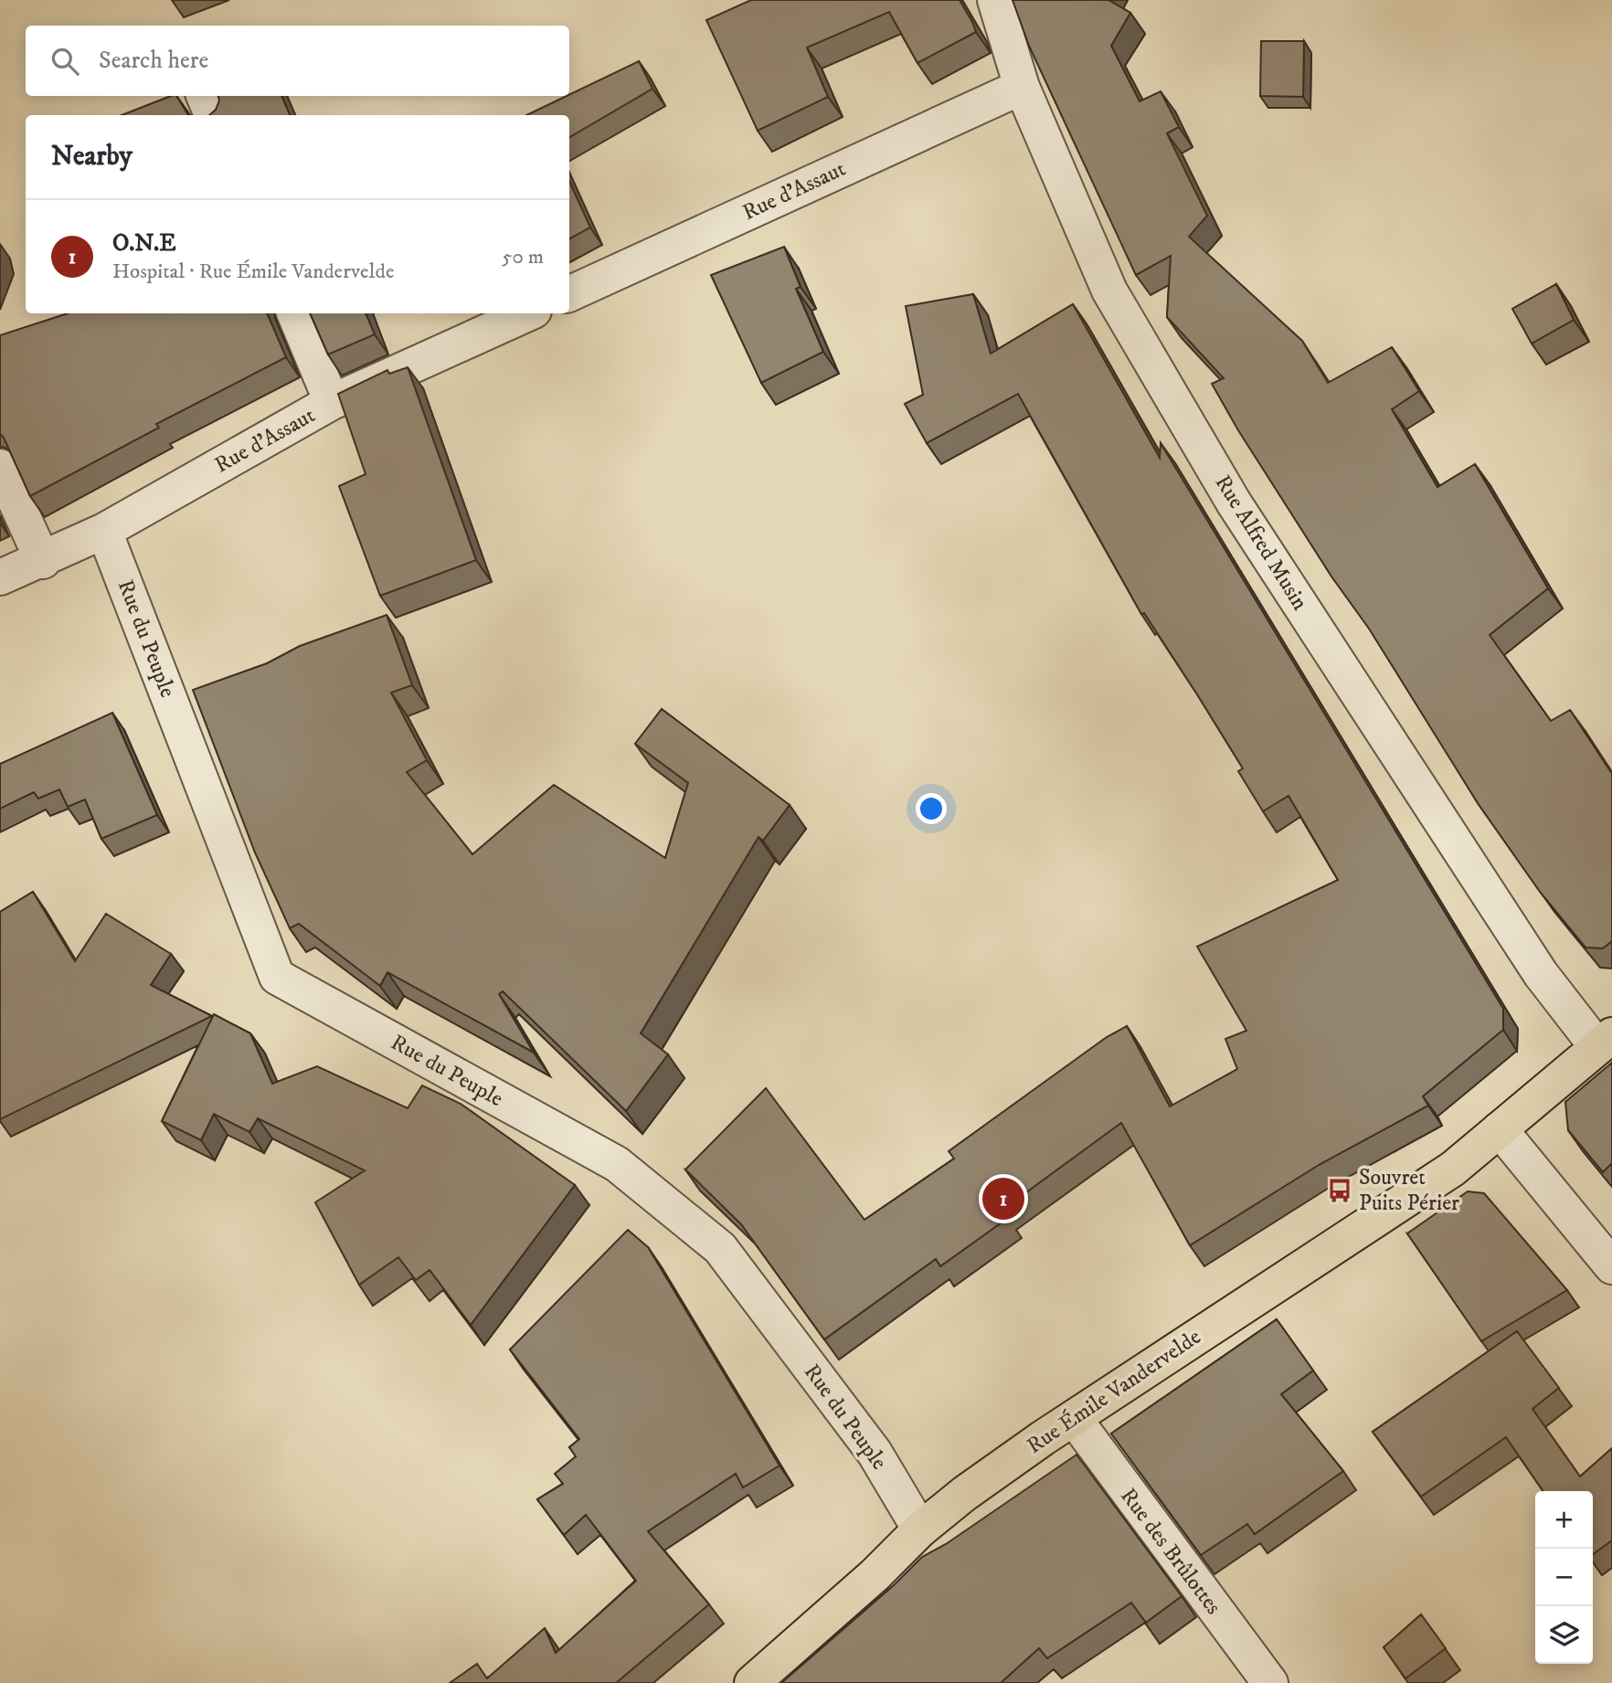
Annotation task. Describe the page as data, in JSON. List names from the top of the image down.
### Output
{
  "streets": {
    "main road": ["Rue Émile Vandervelde"],
    "street": [
      "Rue d'Assaut",
      "Rue Alfred Musin",
      "Rue du Peuple",
      "Rue des Brûlottes"
    ]
  },
  "crossings": [
    ["Rue d'Assaut", "Rue Alfred Musin"],
    ["Rue d'Assaut", "Rue du Peuple"],
    ["Rue Alfred Musin", "Rue Émile Vandervelde"],
    ["Rue du Peuple", "Rue Émile Vandervelde"],
    ["Rue Émile Vandervelde", "Rue des Brûlottes"]
  ],
  "places": {
    "bus stop": ["Souvret Puits Périer"]
  },
  "page": {
    "search": "Search here",
    "heading": "Nearby",
    "list": [
      {
        "mark": "1",
        "name": "O.N.E",
        "note": "Hospital · Rue Émile Vandervelde",
        "value": "50 m"
      }
    ],
    "pins": "1",
    "map_buttons": ["+", "−"]
  }
}
